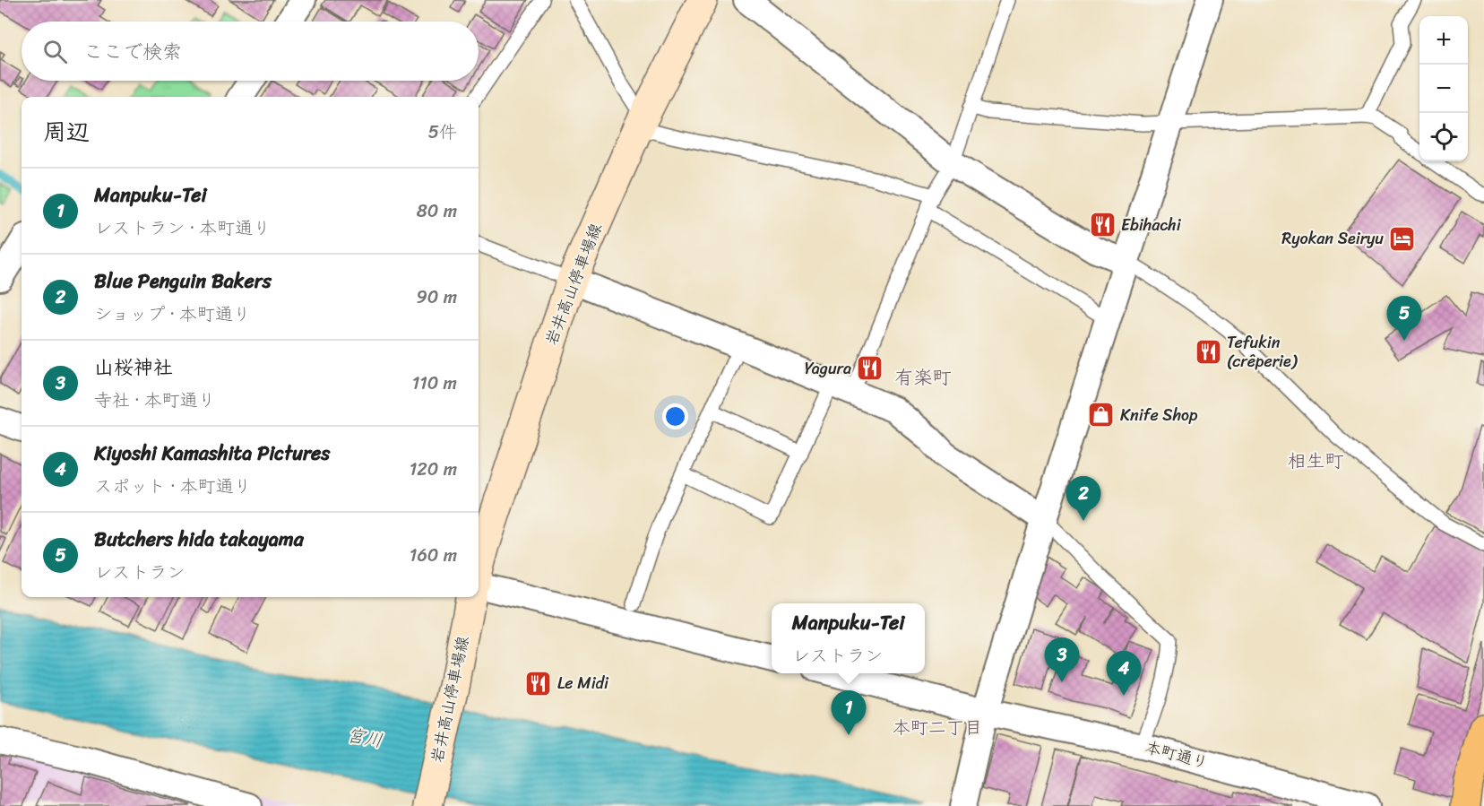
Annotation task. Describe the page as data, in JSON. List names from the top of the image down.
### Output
{
  "streets": {
    "main road": ["岩井高山停車場線"],
    "street": ["本町通り"]
  },
  "districts": ["有楽町", "相生町", "本町二丁目"],
  "water": ["宮川"],
  "places": {
    "restaurant": [
      "Ebihachi",
      "Tefukin (crêperie)",
      "Yagura",
      "Le Midi"
    ],
    "hotel": ["Ryokan Seiryu"],
    "shop": ["Knife Shop"]
  },
  "page": {
    "map_buttons": ["+", "−"],
    "search": "ここで検索",
    "heading": ["周辺", "5件"],
    "list": [
      {
        "mark": "1",
        "name": "Manpuku-Tei",
        "note": "レストラン · 本町通り",
        "value": "80 m"
      },
      {
        "mark": "2",
        "name": "Blue Penguin Bakers",
        "note": "ショップ · 本町通り",
        "value": "90 m"
      },
      {
        "mark": "3",
        "name": "山桜神社",
        "note": "寺社 · 本町通り",
        "value": "110 m"
      },
      {
        "mark": "4",
        "name": "Kiyoshi Kamashita Pictures",
        "note": "スポット · 本町通り",
        "value": "120 m"
      },
      {
        "mark": "5",
        "name": "Butchers hida takayama",
        "note": "レストラン",
        "value": "160 m"
      }
    ],
    "pins": [
      "5",
      "2",
      "3",
      "4",
      "1"
    ],
    "popup": ["Manpuku-Tei", "レストラン"]
  }
}
